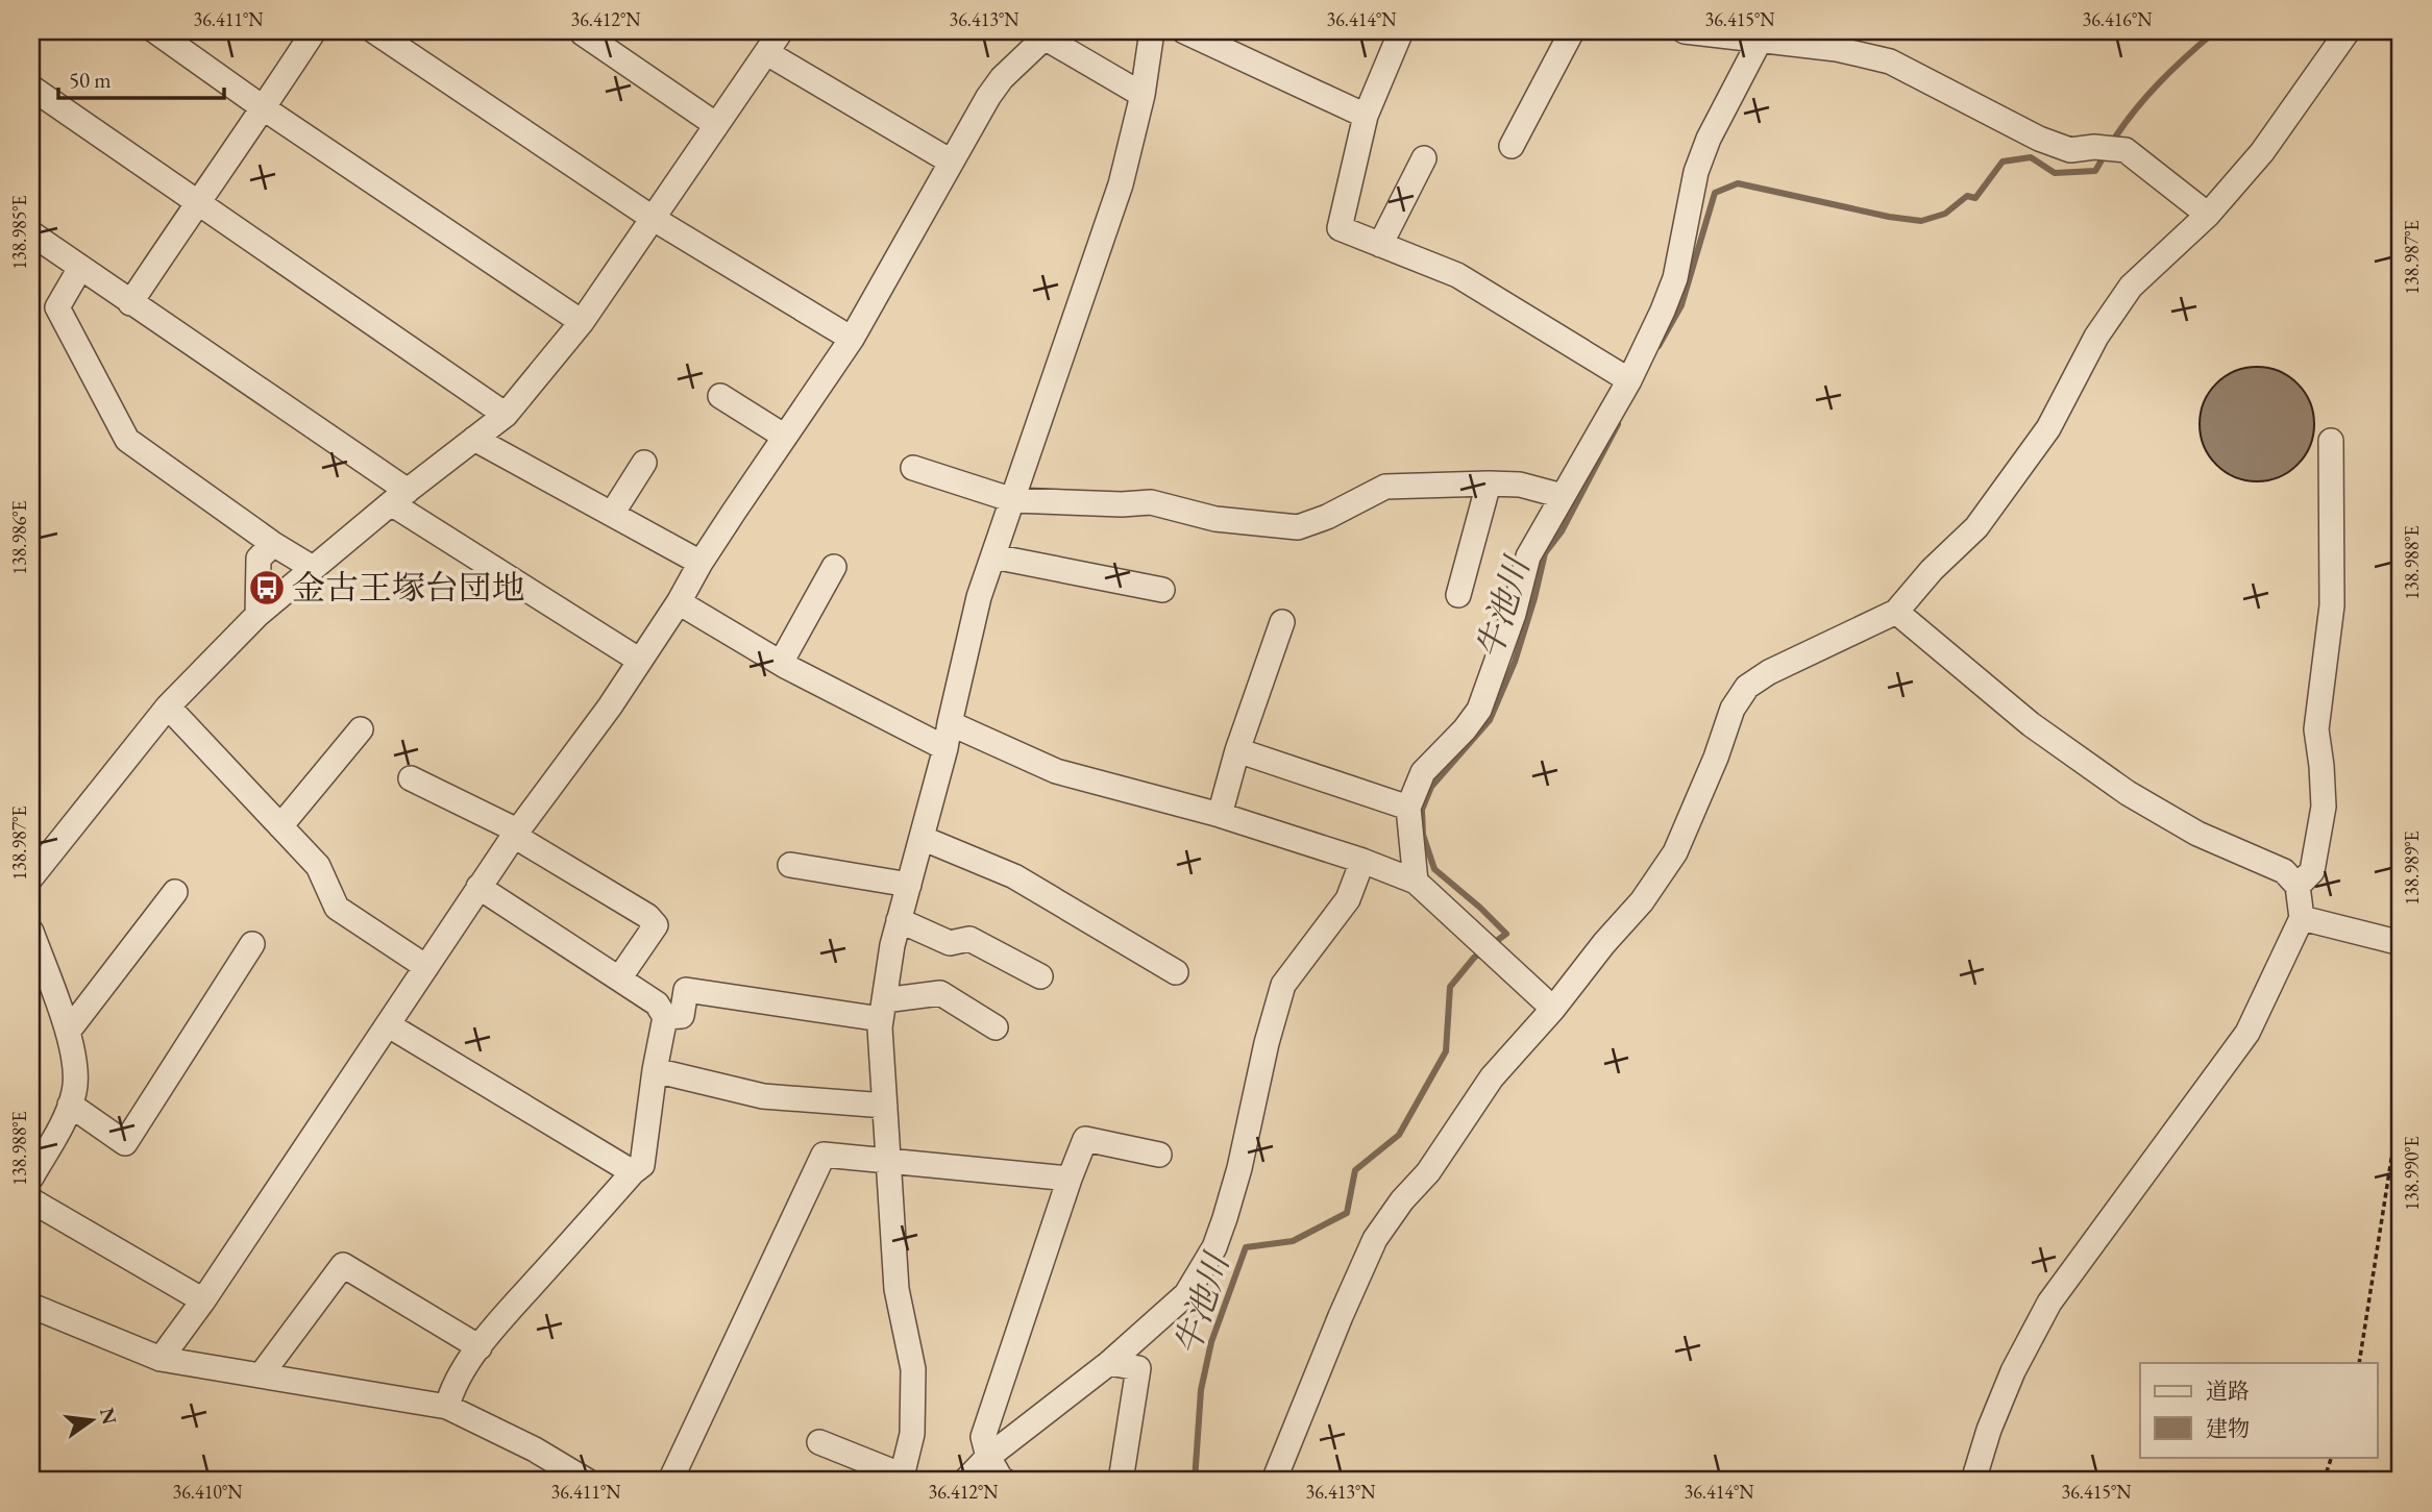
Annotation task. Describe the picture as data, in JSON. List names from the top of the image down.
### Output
{
  "water": ["牛池川"],
  "places": {
    "bus stop": ["金古王塚台団地"]
  },
  "legend": ["道路", "建物"],
  "scale_bar": "50 m",
  "north": "right",
  "coordinates": [
    "36.411°N",
    "36.412°N",
    "36.413°N",
    "36.414°N",
    "36.415°N",
    "36.416°N",
    "138.985°E",
    "138.987°E",
    "138.986°E",
    "138.988°E",
    "138.989°E",
    "138.990°E",
    "36.410°N"
  ]
}
